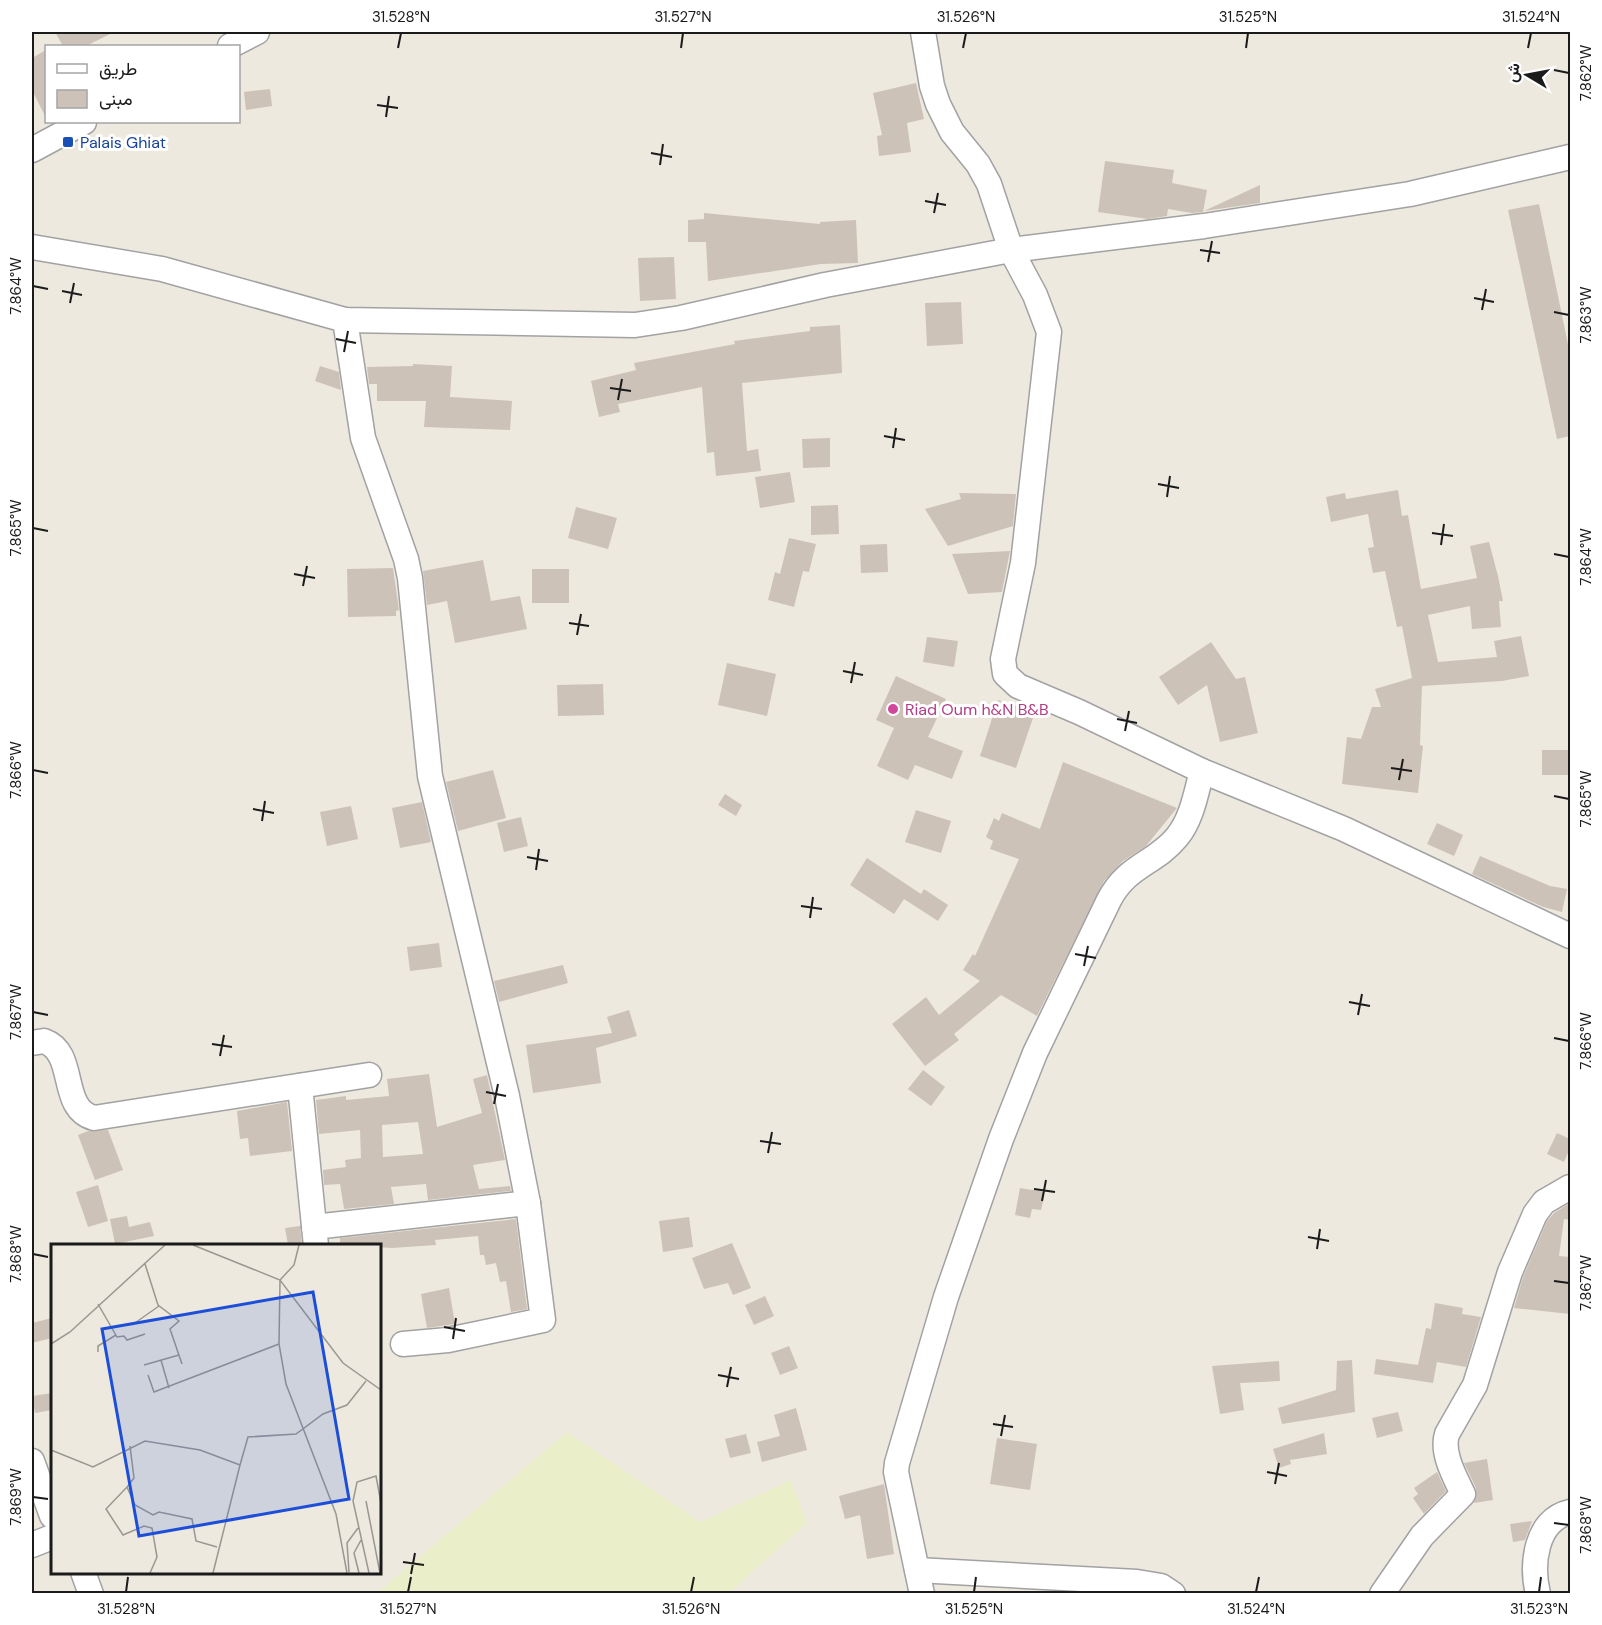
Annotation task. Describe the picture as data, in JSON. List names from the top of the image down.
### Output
{
  "places": {
    "transit": ["Palais Ghiat"],
    "other": ["Riad Oum h&N B&B"]
  },
  "legend": ["طريق", "مبنى"],
  "north": "left",
  "coordinates": [
    "31.528°N",
    "31.527°N",
    "31.526°N",
    "31.525°N",
    "31.524°N",
    "7.862°W",
    "7.864°W",
    "7.863°W",
    "7.865°W",
    "7.866°W",
    "7.867°W",
    "7.868°W",
    "7.869°W",
    "31.523°N"
  ]
}
